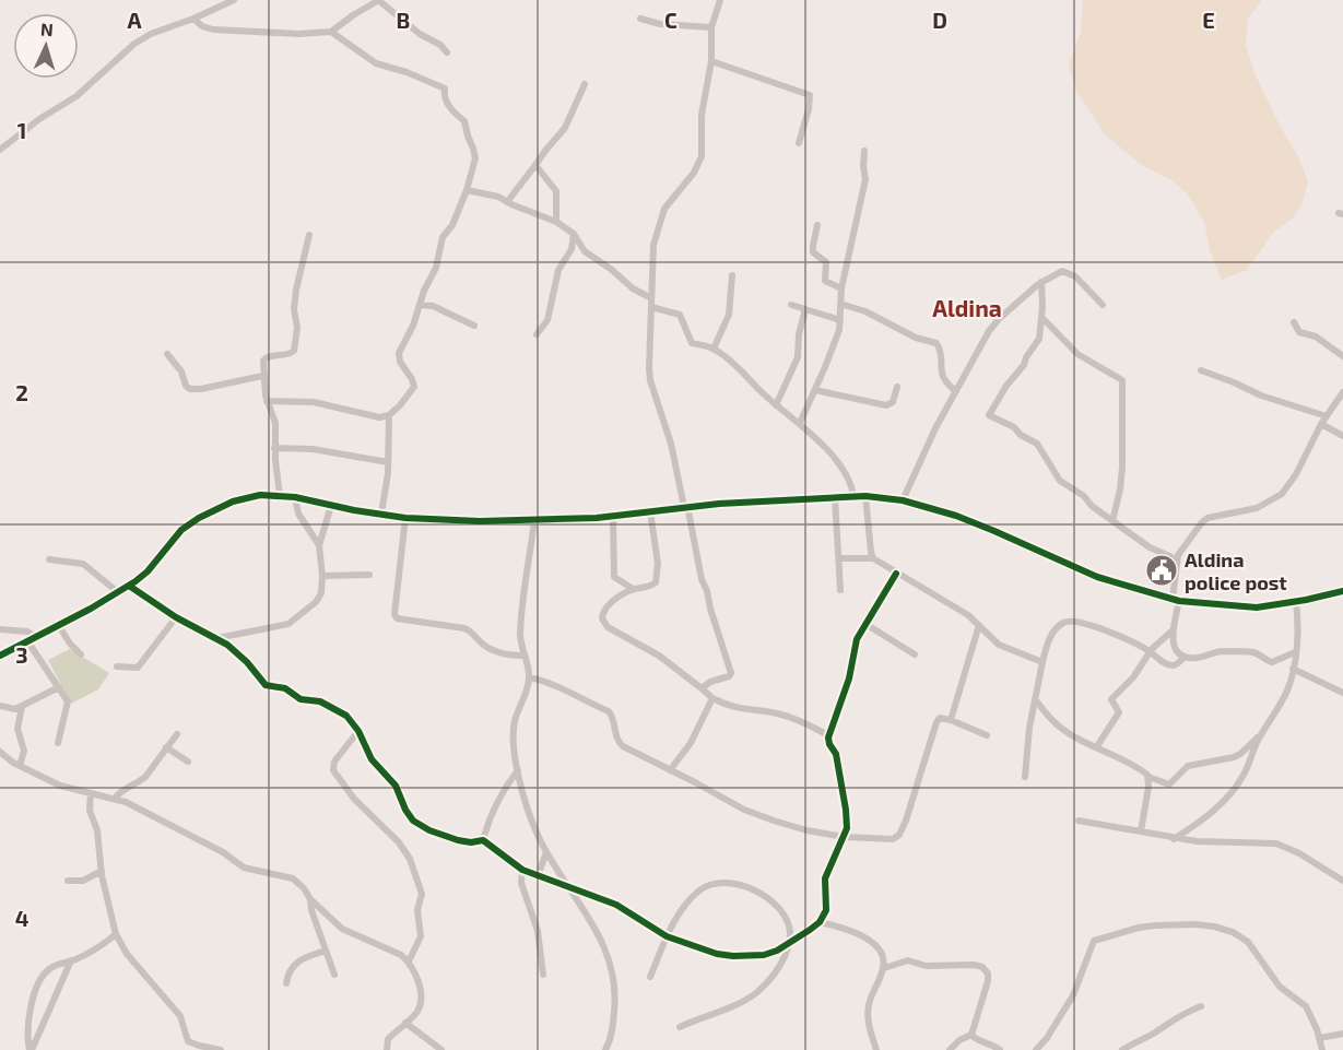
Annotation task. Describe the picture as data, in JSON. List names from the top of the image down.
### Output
{
  "districts": ["Aldina"],
  "places": {
    "public building": ["Aldina police post"]
  },
  "north": "top",
  "grid": {
    "columns": [
      "A",
      "B",
      "C",
      "D",
      "E"
    ],
    "rows": [
      "1",
      "2",
      "3",
      "4"
    ]
  }
}
